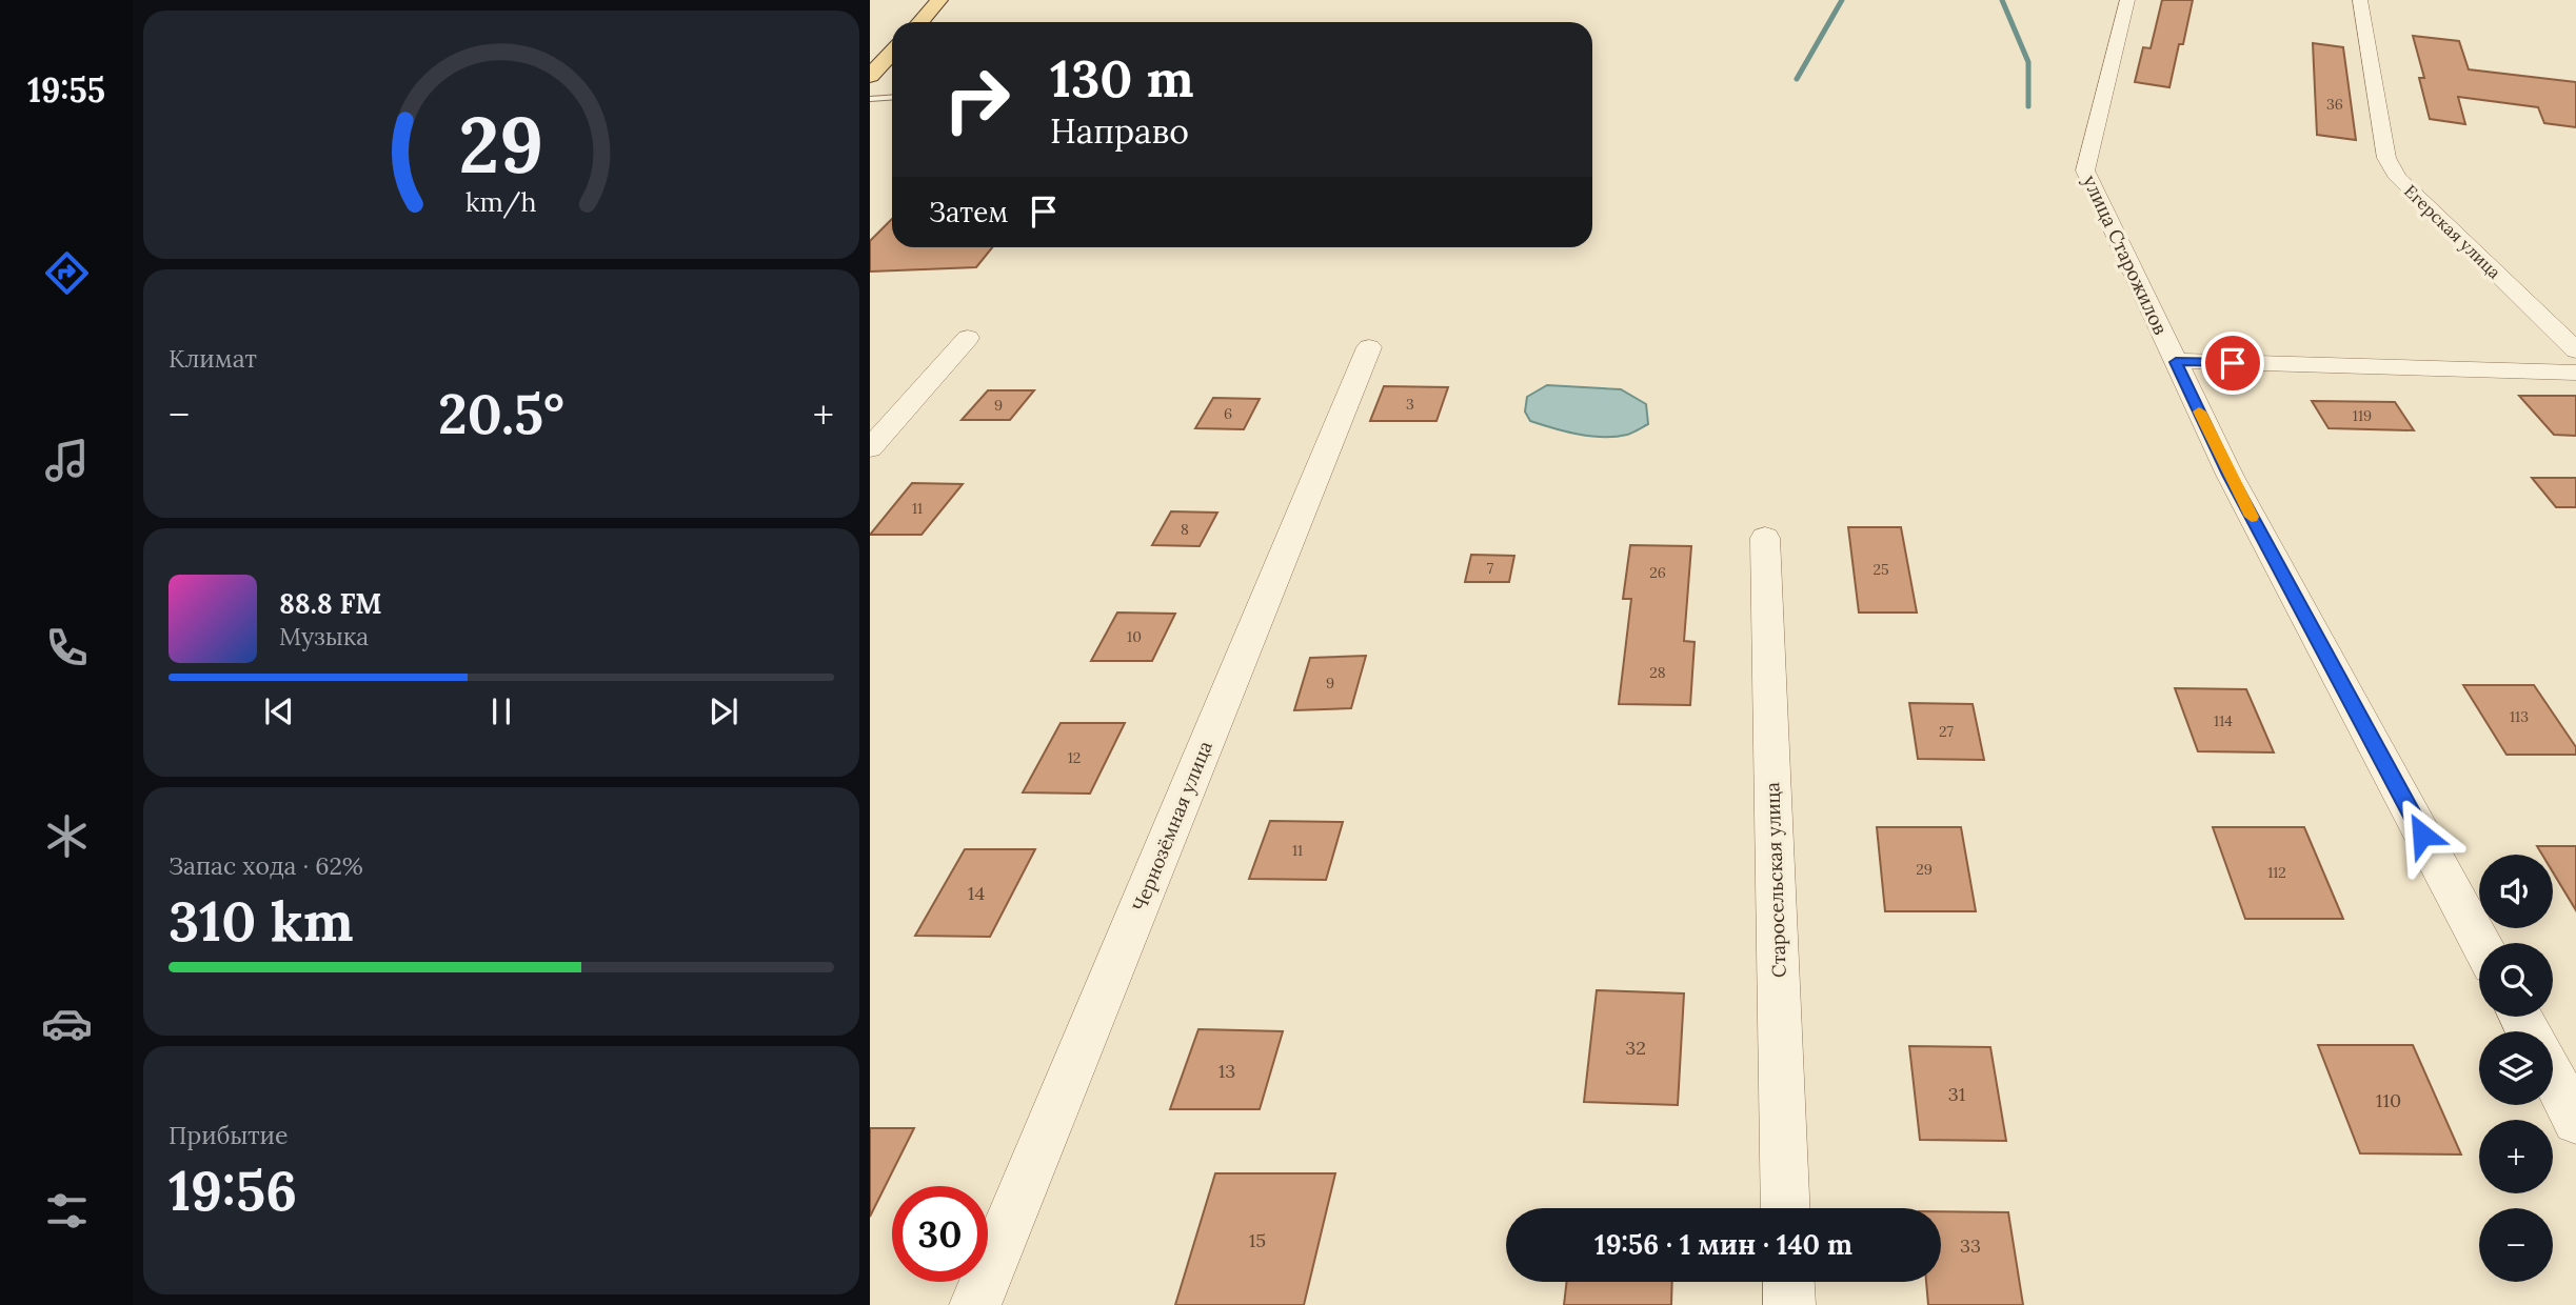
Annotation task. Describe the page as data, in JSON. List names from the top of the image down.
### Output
{
  "streets": {
    "street": [
      "Егерская улица",
      "улица Старожилов",
      "Чернозёмная улица",
      "Старосельская улица"
    ]
  },
  "house_numbers": [
    "36",
    "3",
    "9",
    "6",
    "119",
    "11",
    "8",
    "7",
    "25",
    "26",
    "10",
    "28",
    "9",
    "113",
    "114",
    "27",
    "12",
    "11",
    "29",
    "112",
    "14",
    "32",
    "13",
    "31",
    "110",
    "15",
    "33"
  ],
  "page": {
    "tabs": "19:55",
    "turn": ["130 m", "Направо"],
    "then": "Затем",
    "tile": [
      "Климат",
      ["Запас хода · 62%", "310 km"],
      ["Прибытие", "19:56"]
    ],
    "heat": ["−", "20.5°", "+"],
    "song": ["88.8 FM", "Музыка"],
    "map_buttons": ["+", "−"],
    "limit": "30",
    "trip": "19:56 · 1 мин · 140 m",
    "gauge": ["29", "km/h"]
  }
}
